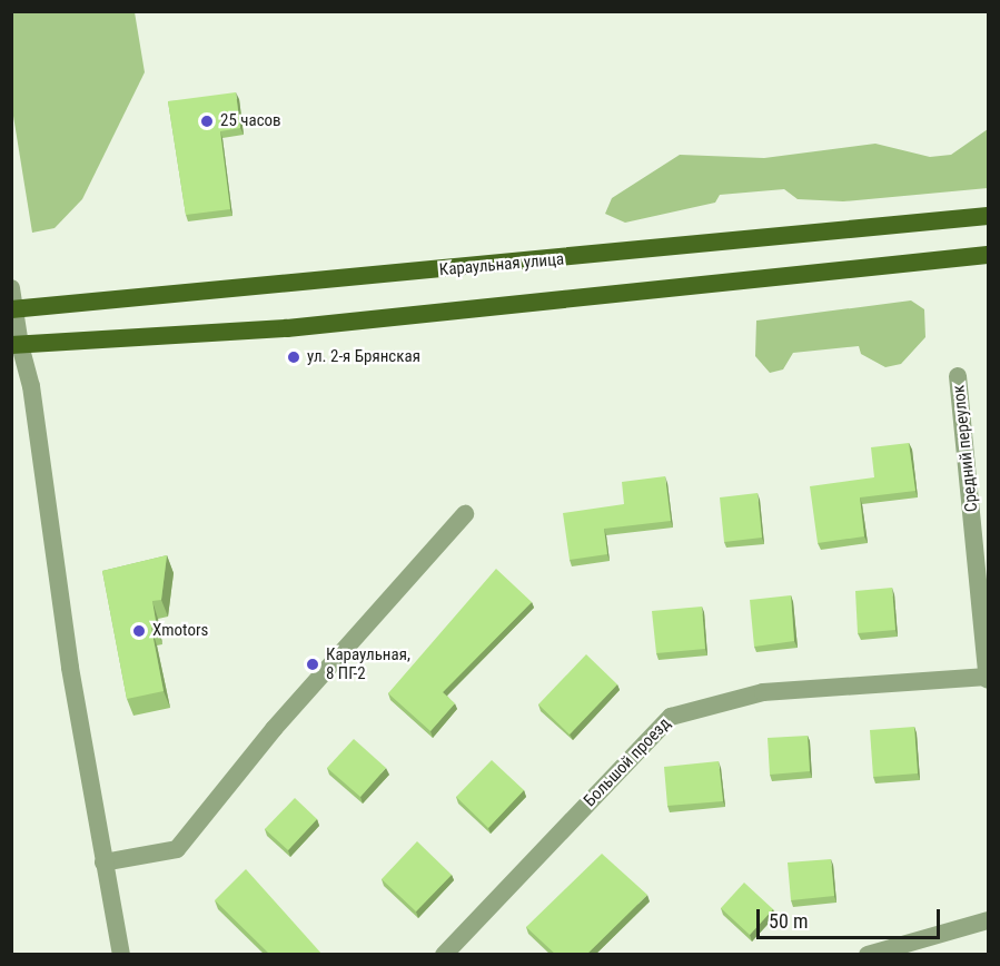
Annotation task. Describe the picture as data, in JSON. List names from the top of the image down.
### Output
{
  "streets": {
    "main road": ["Караульная улица"],
    "street": ["Средний переулок", "Большой проезд"]
  },
  "crossings": [
    ["Средний переулок", "Большой проезд"]
  ],
  "places": [
    "25 часов",
    "ул. 2-я Брянская",
    "Xmotors",
    "Караульная, 8 ПГ-2"
  ],
  "scale_bar": "50 m"
}
